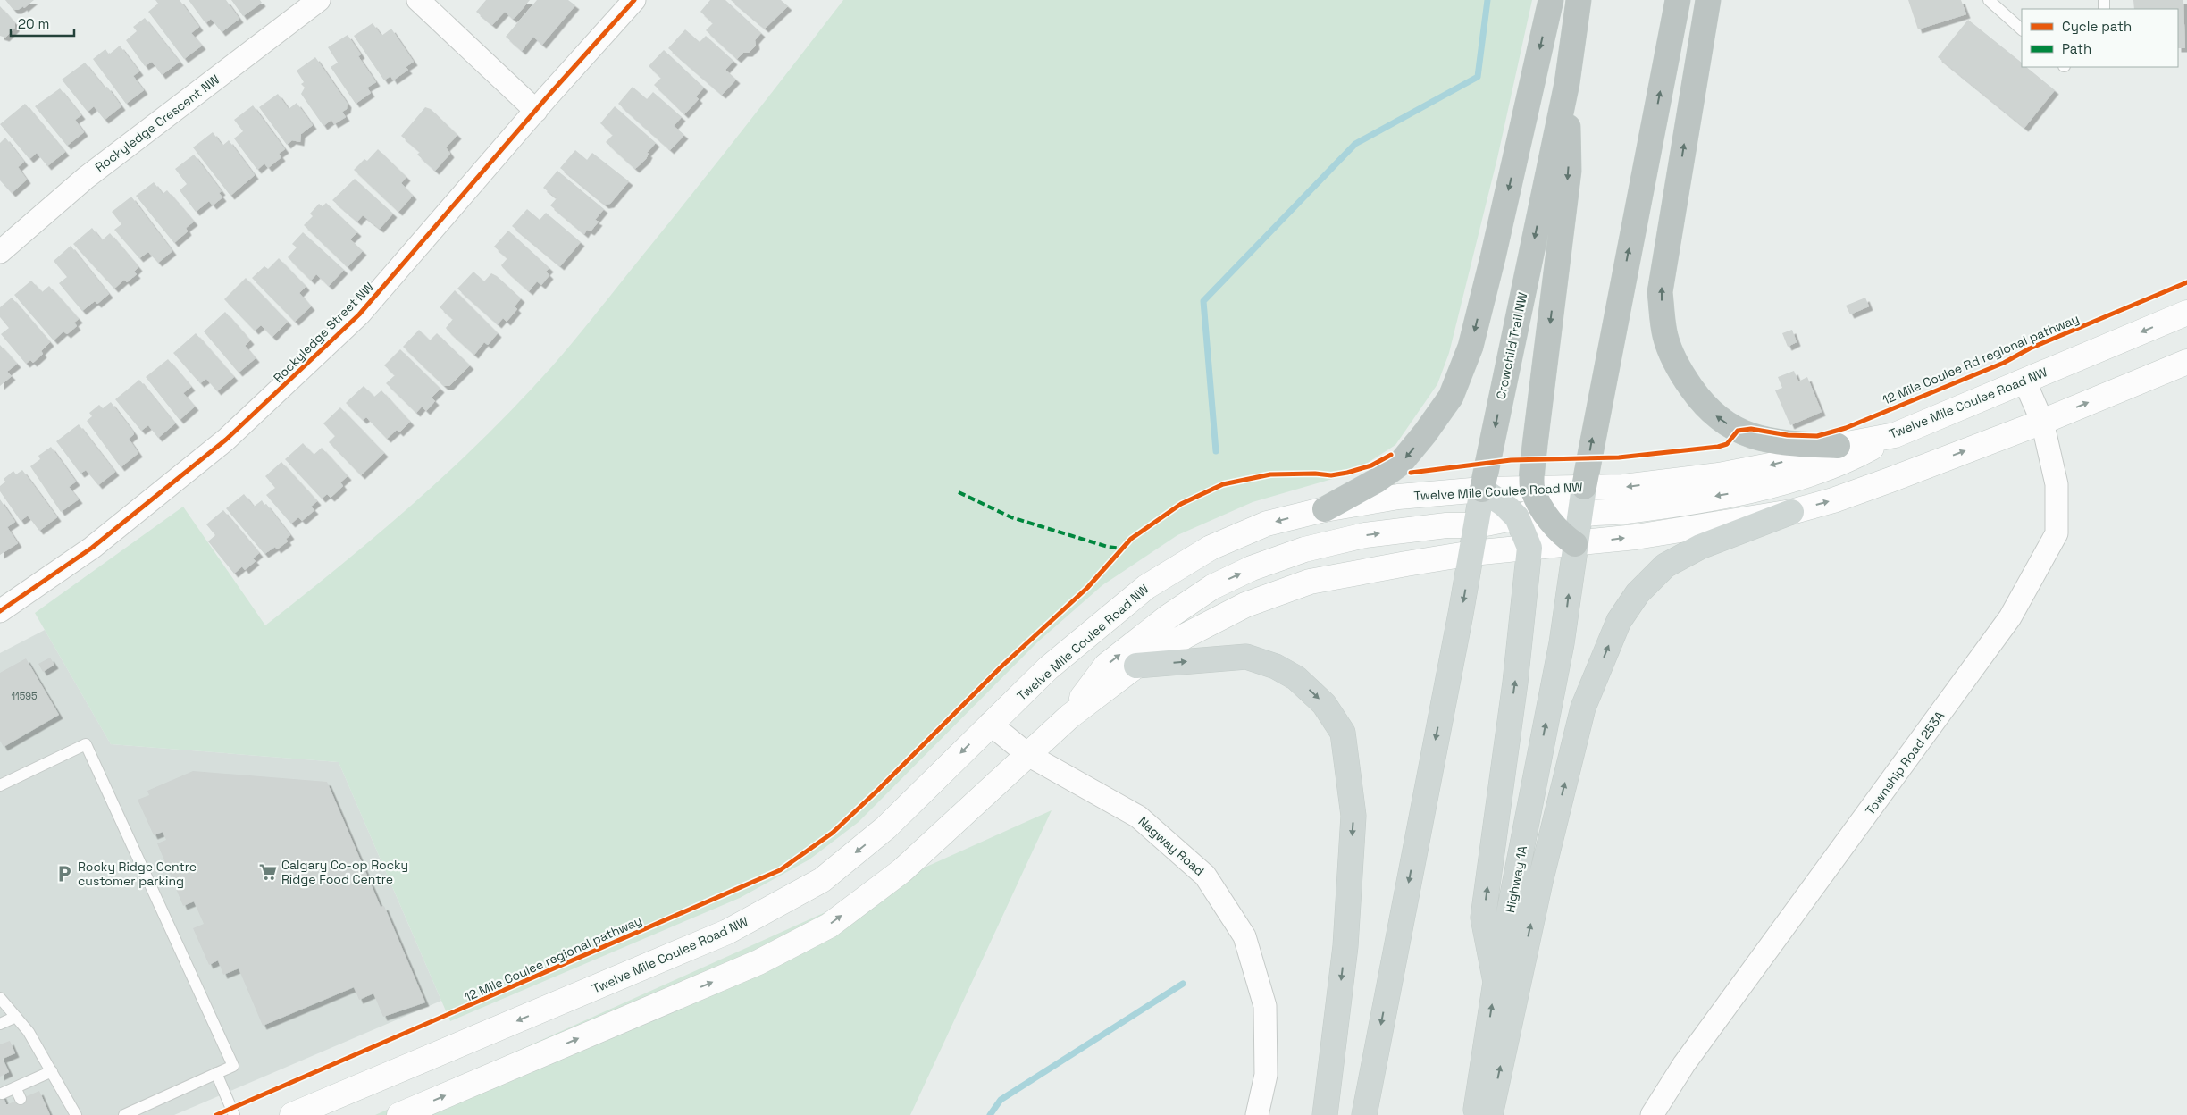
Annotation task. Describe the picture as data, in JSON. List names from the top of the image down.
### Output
{
  "streets": {
    "highway": ["Crowchild Trail NW"],
    "main road": ["Twelve Mile Coulee Road NW", "Highway 1A"],
    "street": [
      "Rockyledge Crescent NW",
      "Rockyledge Street NW",
      "Township Road 253A",
      "Nagway Road"
    ],
    "cycle path": ["12 Mile Coulee Rd regional pathway", "12 Mile Coulee regional pathway"]
  },
  "crossings": [
    ["Crowchild Trail NW", "Twelve Mile Coulee Road NW"],
    ["Twelve Mile Coulee Road NW", "Township Road 253A"],
    ["Twelve Mile Coulee Road NW", "Nagway Road"]
  ],
  "places": {
    "supermarket": ["Calgary Co-op Rocky Ridge Food Centre"],
    "parking": ["Rocky Ridge Centre customer parking"]
  },
  "house_numbers": ["11595"],
  "legend": ["Cycle path", "Path"],
  "scale_bar": "20 m"
}
